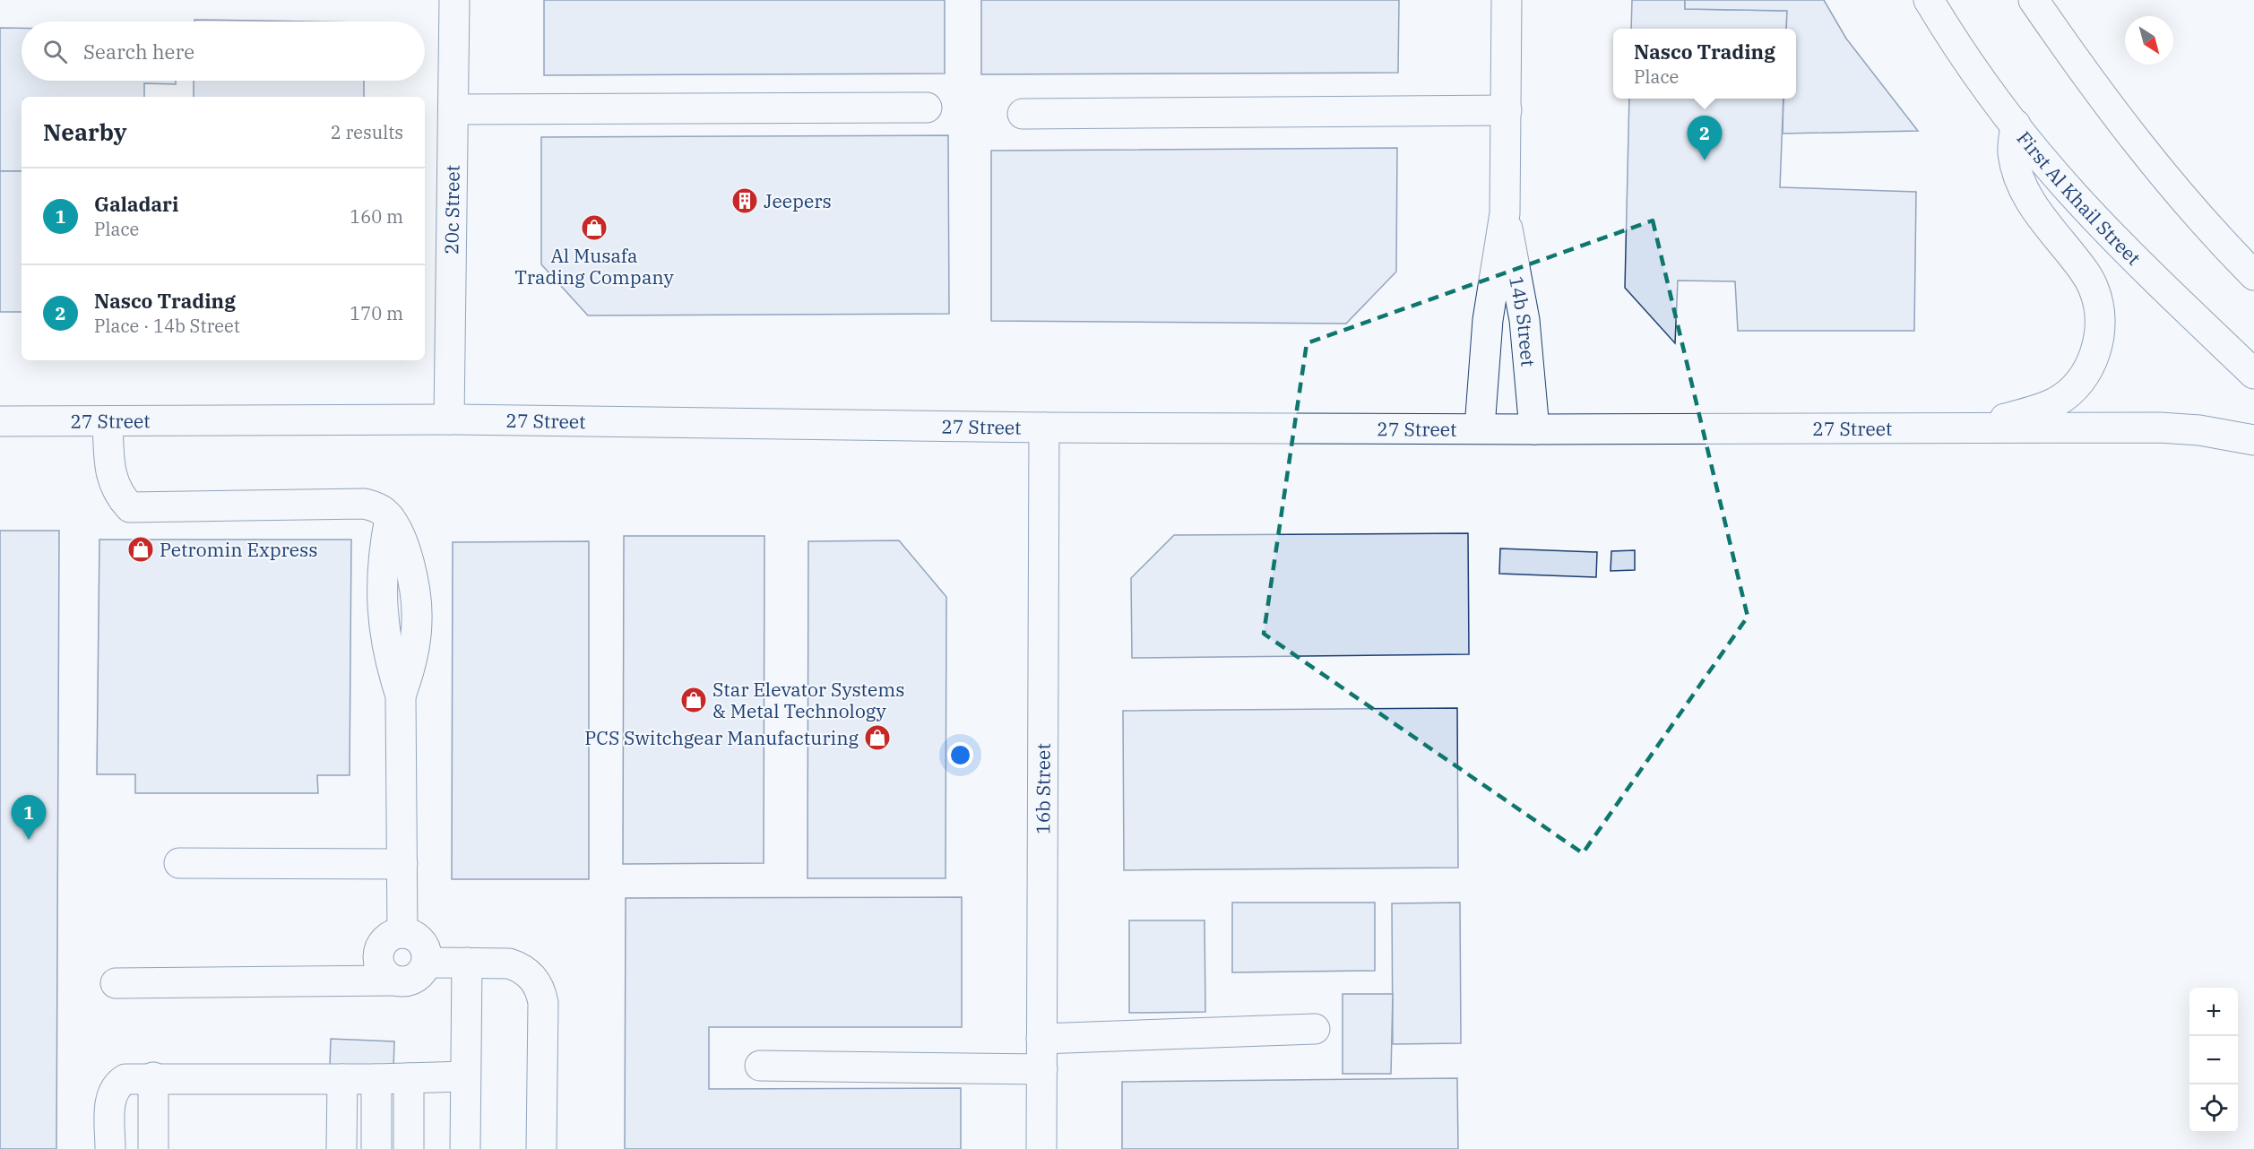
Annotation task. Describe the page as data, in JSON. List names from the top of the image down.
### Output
{
  "streets": {
    "street": [
      "First Al Khail Street",
      "20c Street",
      "14b Street",
      "27 Street",
      "16b Street"
    ]
  },
  "crossings": [
    ["First Al Khail Street", "27 Street"],
    ["20c Street", "27 Street"],
    ["14b Street", "27 Street"],
    ["27 Street", "16b Street"]
  ],
  "places": {
    "building": ["Jeepers"],
    "shop": [
      "Al Musafa Trading Company",
      "Petromin Express",
      "Star Elevator Systems & Metal Technology",
      "PCS Switchgear Manufacturing"
    ]
  },
  "north": "bottom right",
  "page": {
    "search": "Search here",
    "popup": ["Nasco Trading", "Place"],
    "heading": ["Nearby", "2 results"],
    "pins": ["2", "1"],
    "list": [
      {
        "mark": "1",
        "name": "Galadari",
        "note": "Place",
        "value": "160 m"
      },
      {
        "mark": "2",
        "name": "Nasco Trading",
        "note": "Place · 14b Street",
        "value": "170 m"
      }
    ],
    "map_buttons": ["+", "−"]
  }
}
